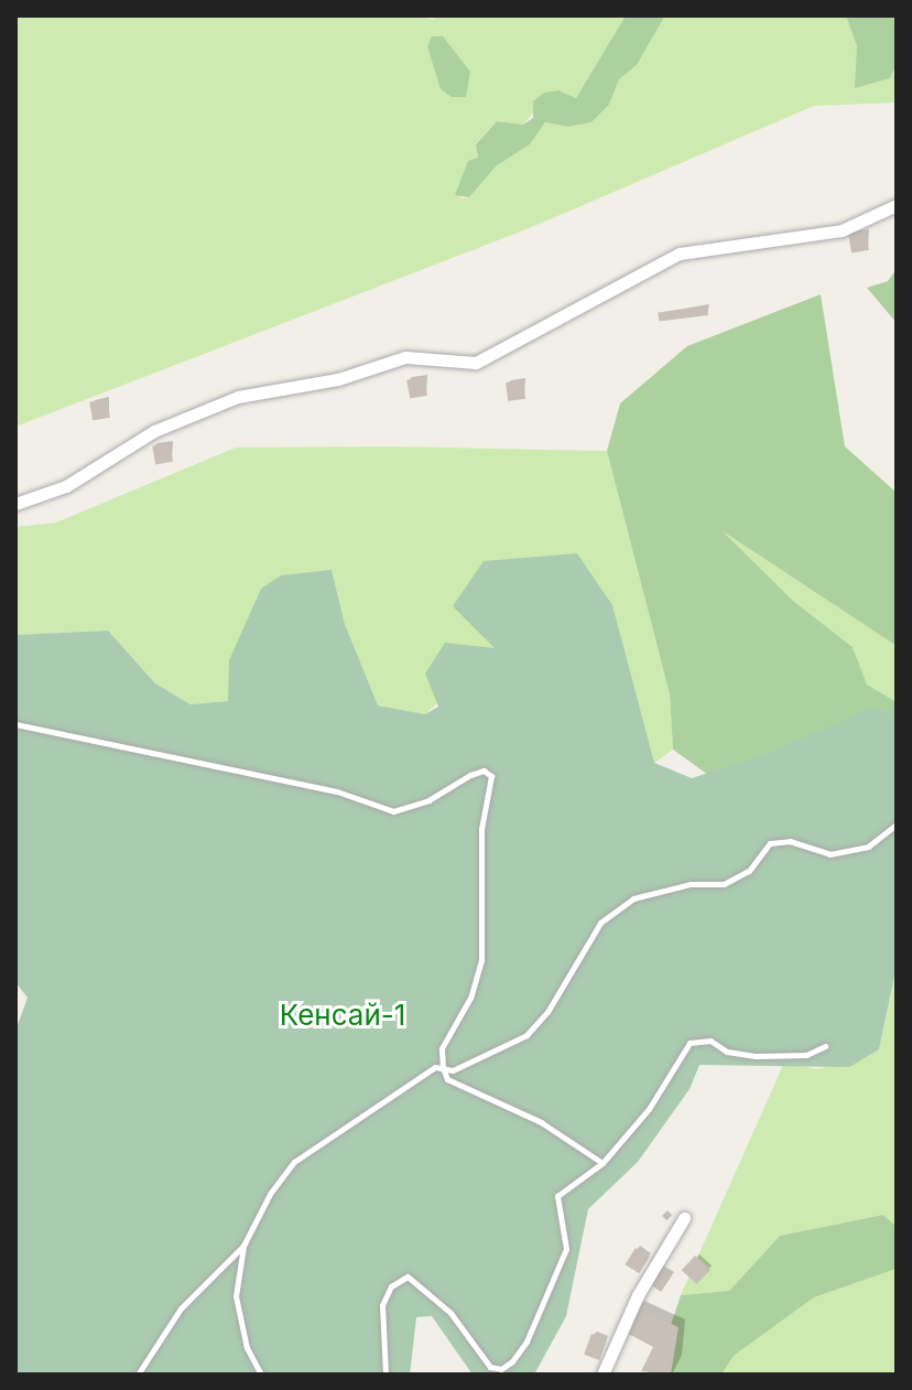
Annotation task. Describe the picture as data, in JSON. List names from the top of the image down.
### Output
{
  "parks": ["Кенсай-1"]
}
